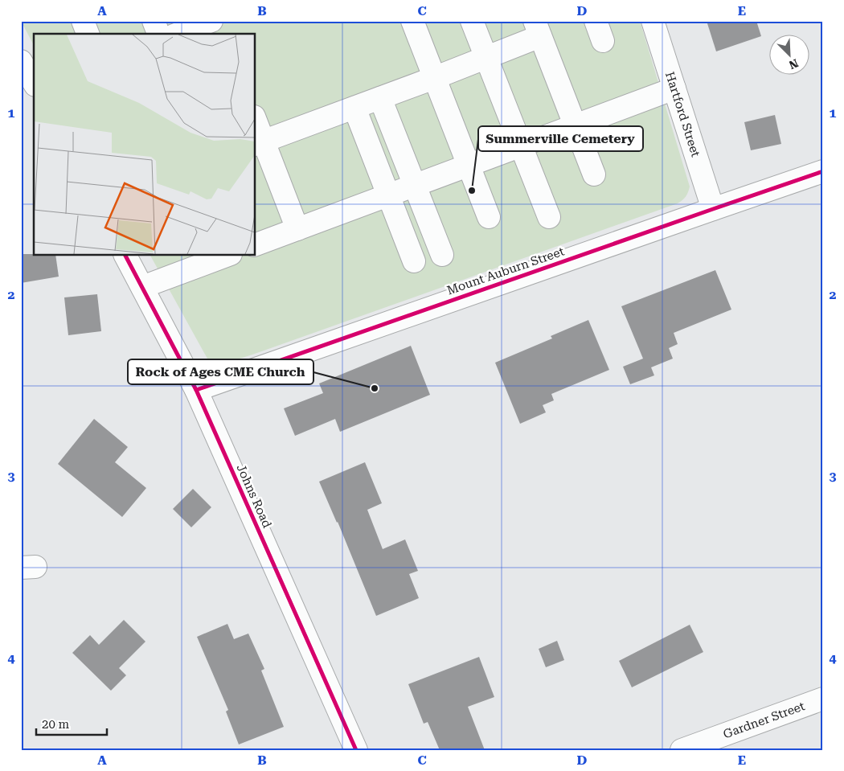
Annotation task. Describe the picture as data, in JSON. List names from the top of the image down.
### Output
{
  "streets": {
    "street": [
      "Hartford Street",
      "Mount Auburn Street",
      "Johns Road",
      "Gardner Street"
    ]
  },
  "crossings": [
    ["Hartford Street", "Mount Auburn Street"],
    ["Mount Auburn Street", "Johns Road"]
  ],
  "places": ["Summerville Cemetery", "Rock of Ages CME Church"],
  "scale_bar": "20 m",
  "north": "bottom right",
  "grid": {
    "columns": [
      "A",
      "B",
      "C",
      "D",
      "E"
    ],
    "rows": [
      "1",
      "2",
      "3",
      "4"
    ]
  }
}
